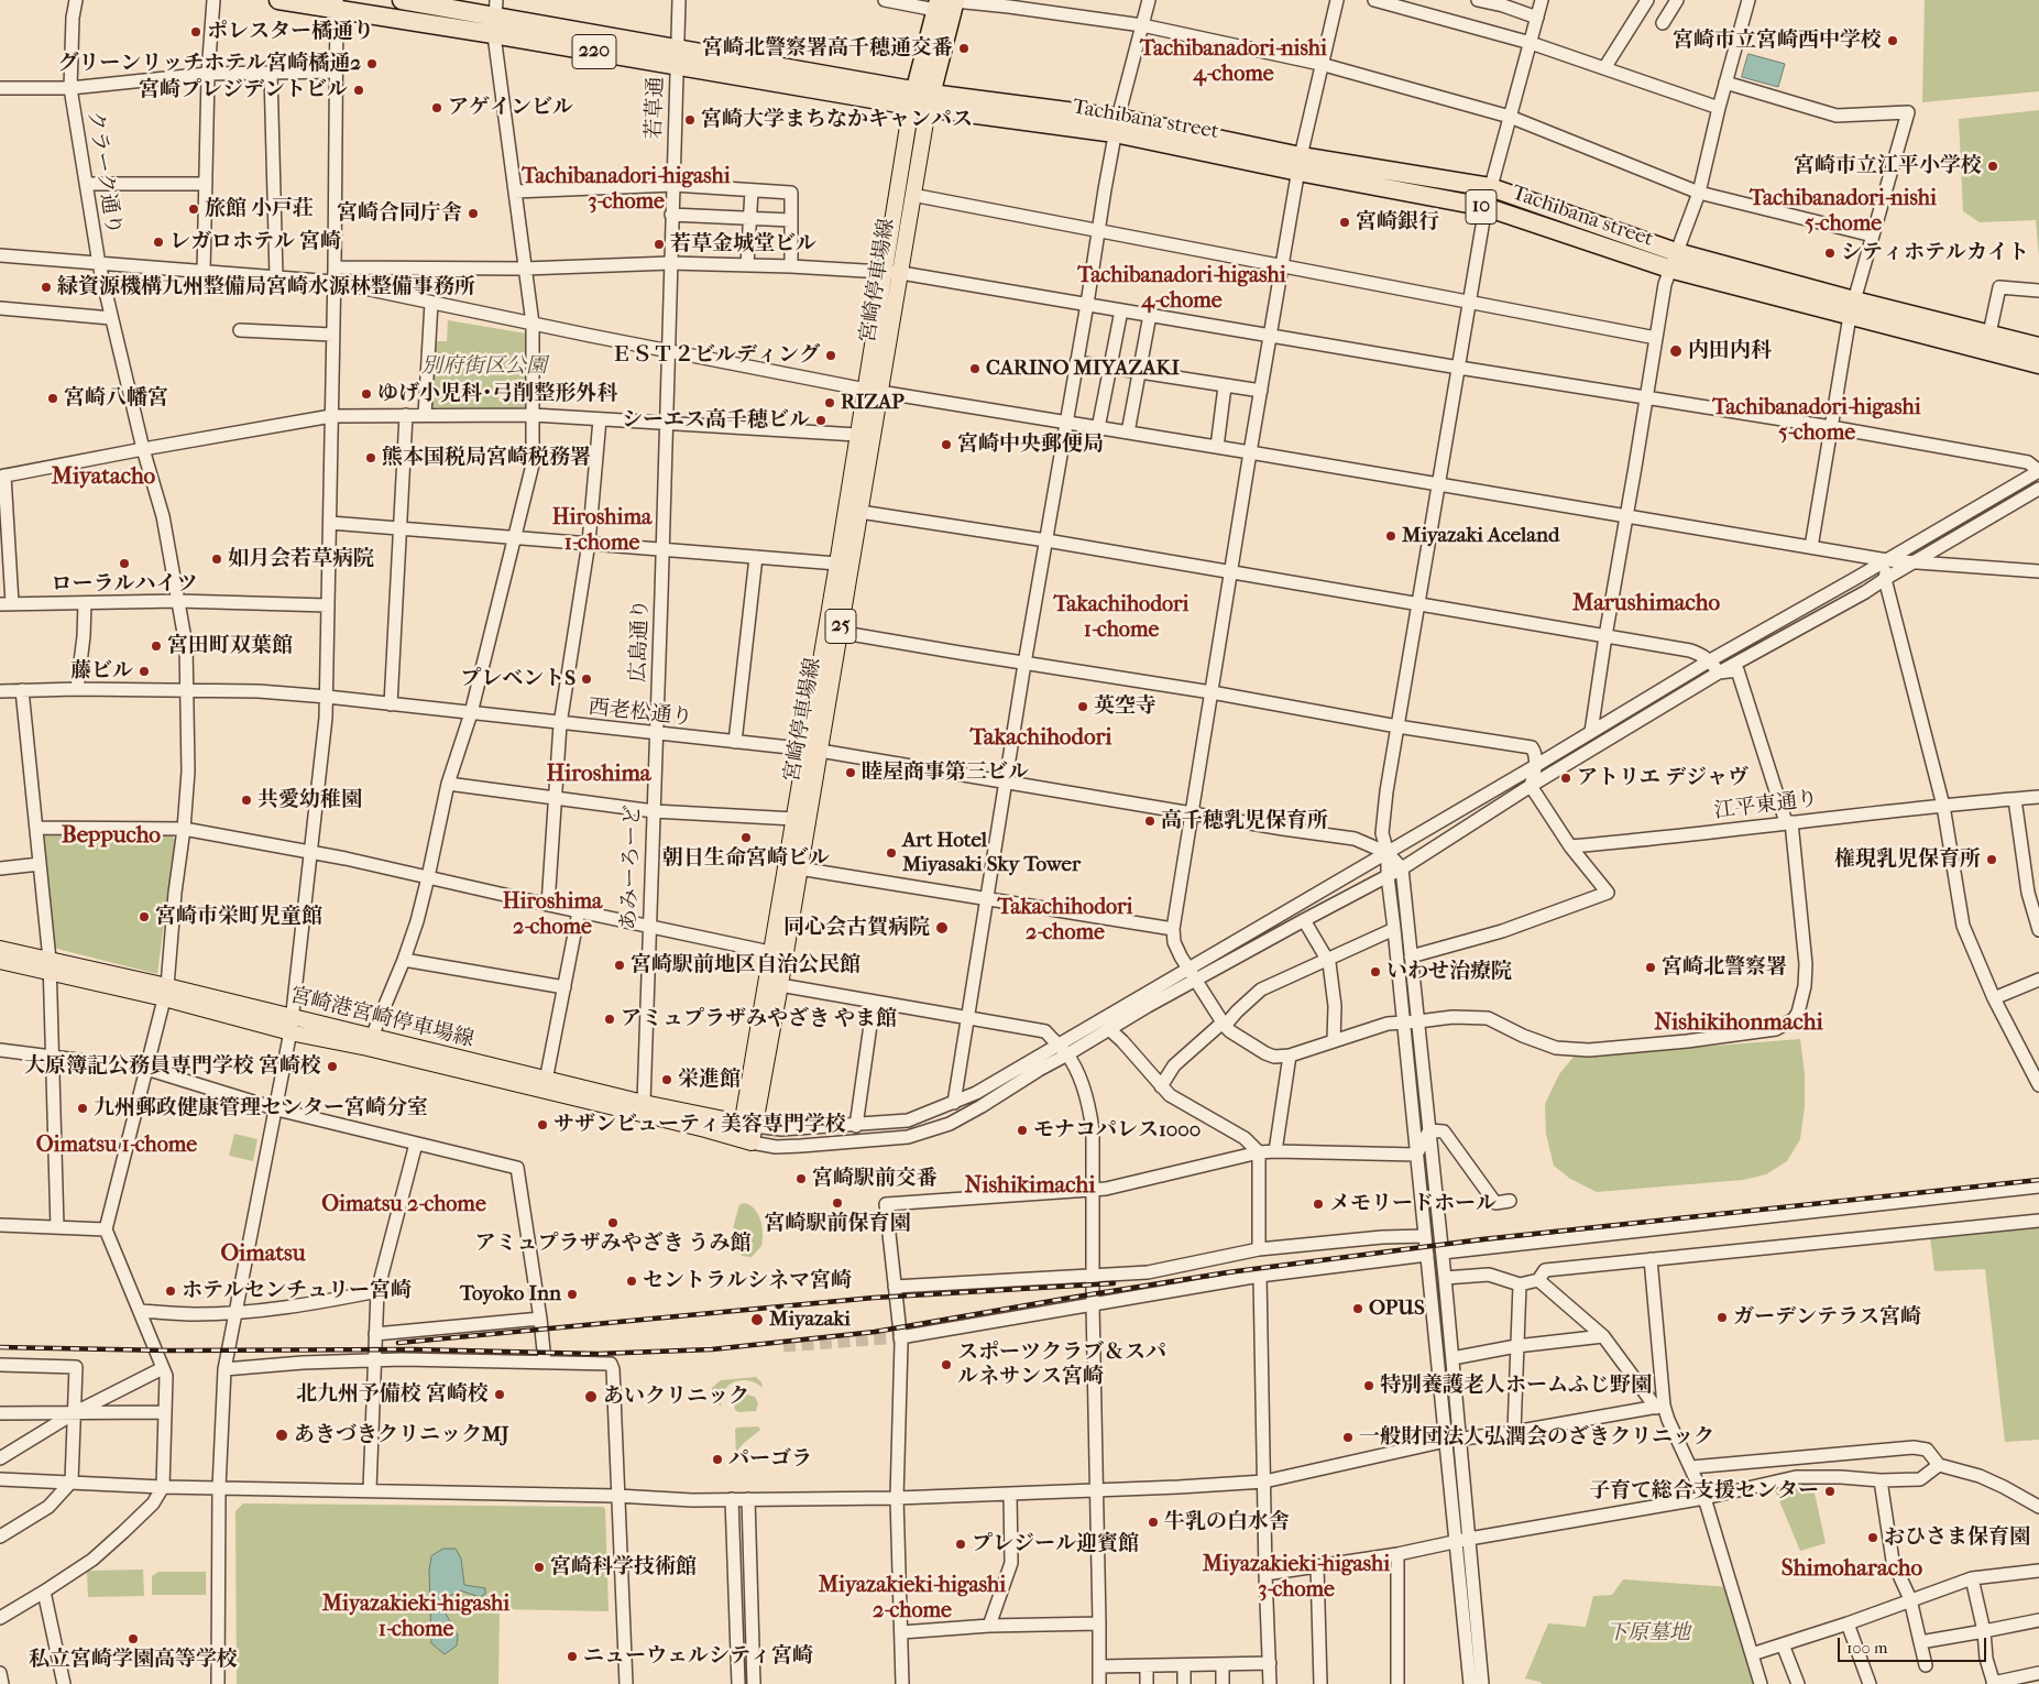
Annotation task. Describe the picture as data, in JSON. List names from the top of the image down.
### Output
{
  "streets": {
    "highway": ["220", "Tachibana street", "10"],
    "main road": ["宮崎停車場線", "25", "宮崎港宮崎停車場線"],
    "street": [
      "若草通",
      "クラーク通り",
      "広島通り",
      "西老松通り",
      "江平東通り",
      "あみーろーど"
    ]
  },
  "crossings": [
    ["220", "若草通"],
    ["220", "Tachibana street"],
    ["220", "宮崎停車場線"],
    ["若草通", "広島通り"],
    ["Tachibana street", "宮崎停車場線"],
    ["クラーク通り", "西老松通り"],
    ["クラーク通り", "宮崎港宮崎停車場線"],
    ["宮崎停車場線", "西老松通り"],
    ["宮崎停車場線", "宮崎港宮崎停車場線"],
    ["広島通り", "西老松通り"],
    ["広島通り", "あみーろーど"],
    ["西老松通り", "あみーろーど"],
    ["あみーろーど", "宮崎港宮崎停車場線"]
  ],
  "districts": [
    "Tachibanadori-nishi 4-chome",
    "Tachibanadori-higashi 3-chome",
    "Tachibanadori-nishi 5-chome",
    "Tachibanadori-higashi 4-chome",
    "Tachibanadori-higashi 5-chome",
    "Miyatacho",
    "Hiroshima 1-chome",
    "Marushimacho",
    "Takachihodori 1-chome",
    "Takachihodori",
    "Hiroshima",
    "Beppucho",
    "Hiroshima 2-chome",
    "Takachihodori 2-chome",
    "Nishikihonmachi",
    "Oimatsu 1-chome",
    "Nishikimachi",
    "Oimatsu 2-chome",
    "Oimatsu",
    "Miyazakieki-higashi 3-chome",
    "Shimoharacho",
    "Miyazakieki-higashi 2-chome",
    "Miyazakieki-higashi 1-chome"
  ],
  "parks": ["別府街区公園", "下原墓地"],
  "places": [
    "ポレスター橘通り",
    "宮崎市立宮崎西中学校",
    "宮崎北警察署高千穂通交番",
    "グリーンリッチホテル宮崎橘通2",
    "宮崎プレジデントビル",
    "アゲインビル",
    "宮崎大学まちなかキャンパス",
    "宮崎市立江平小学校",
    "旅館 小戸荘",
    "宮崎合同庁舎",
    "宮崎銀行",
    "レガロホテル 宮崎",
    "若草金城堂ビル",
    "シティホテルカイト",
    "緑資源機構九州整備局宮崎水源林整備事務所",
    "内田内科",
    "ＥＳＴ２ビルディング",
    "CARINO MIYAZAKI",
    "ゆげ小児科･弓削整形外科",
    "宮崎八幡宮",
    "RIZAP",
    "シーエス高千穂ビル",
    "宮崎中央郵便局",
    "熊本国税局宮崎税務署",
    "Miyazaki Aceland",
    "如月会若草病院",
    "ローラルハイツ",
    "宮田町双葉館",
    "藤ビル",
    "プレベントS",
    "英空寺",
    "睦屋商事第三ビル",
    "アトリエ デジャヴ",
    "共愛幼稚園",
    "高千穂乳児保育所",
    "朝日生命宮崎ビル",
    "Art Hotel Miyasaki Sky Tower",
    "権現乳児保育所",
    "宮崎市栄町児童館",
    "同心会古賀病院",
    "宮崎駅前地区自治公民館",
    "宮崎北警察署",
    "いわせ治療院",
    "アミュプラザみやざき やま館",
    "大原簿記公務員専門学校 宮崎校",
    "栄進館",
    "九州郵政健康管理センター宮崎分室",
    "サザンビューティ美容専門学校",
    "モナコパレス1000",
    "宮崎駅前交番",
    "宮崎駅前保育園",
    "メモリードホール",
    "アミュプラザみやざき うみ館",
    "セントラルシネマ宮崎",
    "ホテルセンチュリー宮崎",
    "Toyoko Inn",
    "OPUS",
    "ガーデンテラス宮崎",
    "Miyazaki",
    "スポーツクラブ＆スパ ルネサンス宮崎",
    "特別養護老人ホームふじ野園",
    "北九州予備校 宮崎校",
    "あいクリニック",
    "あきづきクリニックMJ",
    "一般財団法人弘潤会のざきクリニック",
    "パーゴラ",
    "子育て総合支援センター",
    "牛乳の白水舎",
    "おひさま保育園",
    "プレジール迎賓館",
    "宮崎科学技術館",
    "私立宮崎学園高等学校",
    "ニューウェルシティ宮崎"
  ],
  "scale_bar": "100 m"
}
